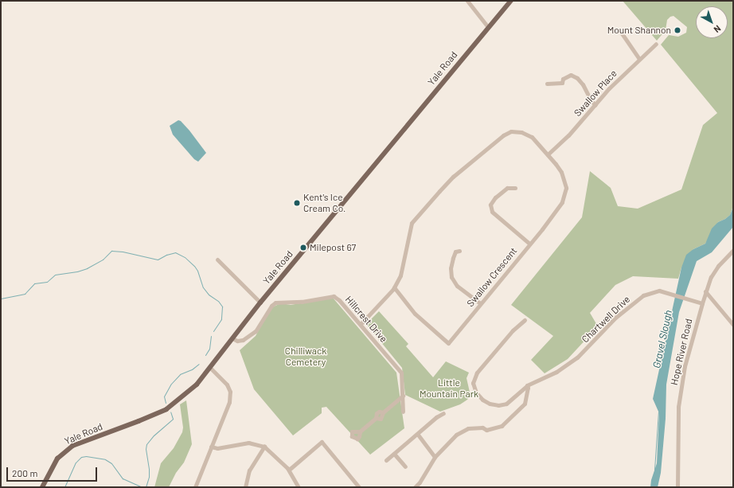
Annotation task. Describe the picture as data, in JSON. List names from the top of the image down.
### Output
{
  "streets": {
    "main road": ["Yale Road"],
    "street": [
      "Swallow Place",
      "Swallow Crescent",
      "Hillcrest Drive",
      "Chartwell Drive",
      "Hope River Road"
    ]
  },
  "crossings": [
    ["Yale Road", "Hillcrest Drive"],
    ["Swallow Place", "Swallow Crescent"],
    ["Chartwell Drive", "Hope River Road"]
  ],
  "water": ["Gravel Slough"],
  "parks": ["Chilliwack Cemetery", "Little Mountain Park"],
  "places": ["Mount Shannon", "Kent's Ice Cream Co.", "Milepost 67"],
  "scale_bar": "200 m",
  "north": "bottom right"
}
